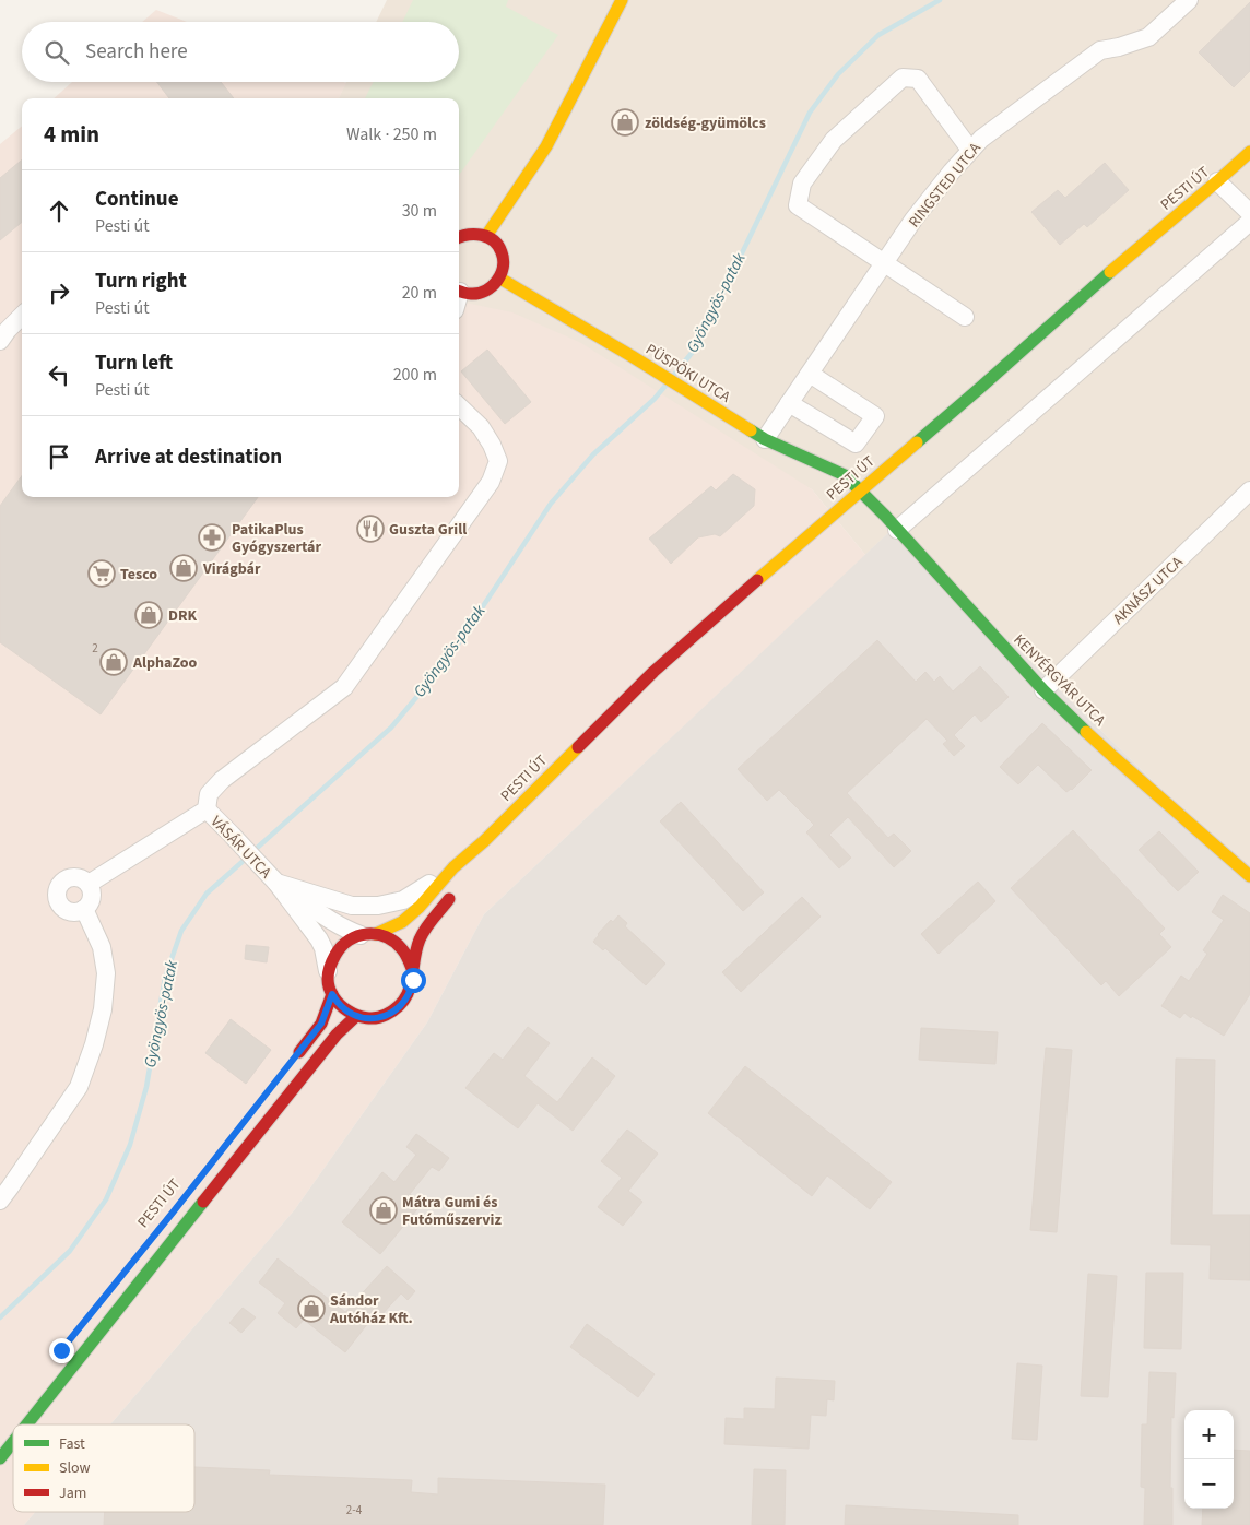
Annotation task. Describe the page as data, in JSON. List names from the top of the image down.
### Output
{
  "streets": {
    "main road": ["PESTI ÚT", "PÜSPÖKI UTCA", "KENYÉRGYÁR UTCA"],
    "street": ["RINGSTED UTCA", "AKNÁSZ UTCA", "VÁSÁR UTCA"]
  },
  "crossings": [
    ["RINGSTED UTCA", "PÜSPÖKI UTCA"],
    ["PESTI ÚT", "PÜSPÖKI UTCA"],
    ["PESTI ÚT", "KENYÉRGYÁR UTCA"],
    ["PESTI ÚT", "VÁSÁR UTCA"],
    ["PÜSPÖKI UTCA", "KENYÉRGYÁR UTCA"],
    ["AKNÁSZ UTCA", "KENYÉRGYÁR UTCA"]
  ],
  "water": ["Gyöngyös-patak"],
  "places": {
    "shop": [
      "zöldség-gyümölcs",
      "Virágbár",
      "DRK",
      "AlphaZoo",
      "Mátra Gumi és Futóműszerviz",
      "Sándor Autóház Kft."
    ],
    "restaurant": ["Guszta Grill"],
    "pharmacy": ["PatikaPlus Gyógyszertár"],
    "supermarket": ["Tesco"]
  },
  "house_numbers": ["2", "2-4"],
  "legend": ["Fast", "Slow", "Jam"],
  "page": {
    "search": "Search here",
    "heading": ["4 min", "Walk · 250 m"],
    "list": [
      ["Continue", "Pesti út", "30 m"],
      ["Turn right", "Pesti út", "20 m"],
      ["Turn left", "Pesti út", "200 m"],
      "Arrive at destination"
    ],
    "map_buttons": ["+", "−"]
  }
}
